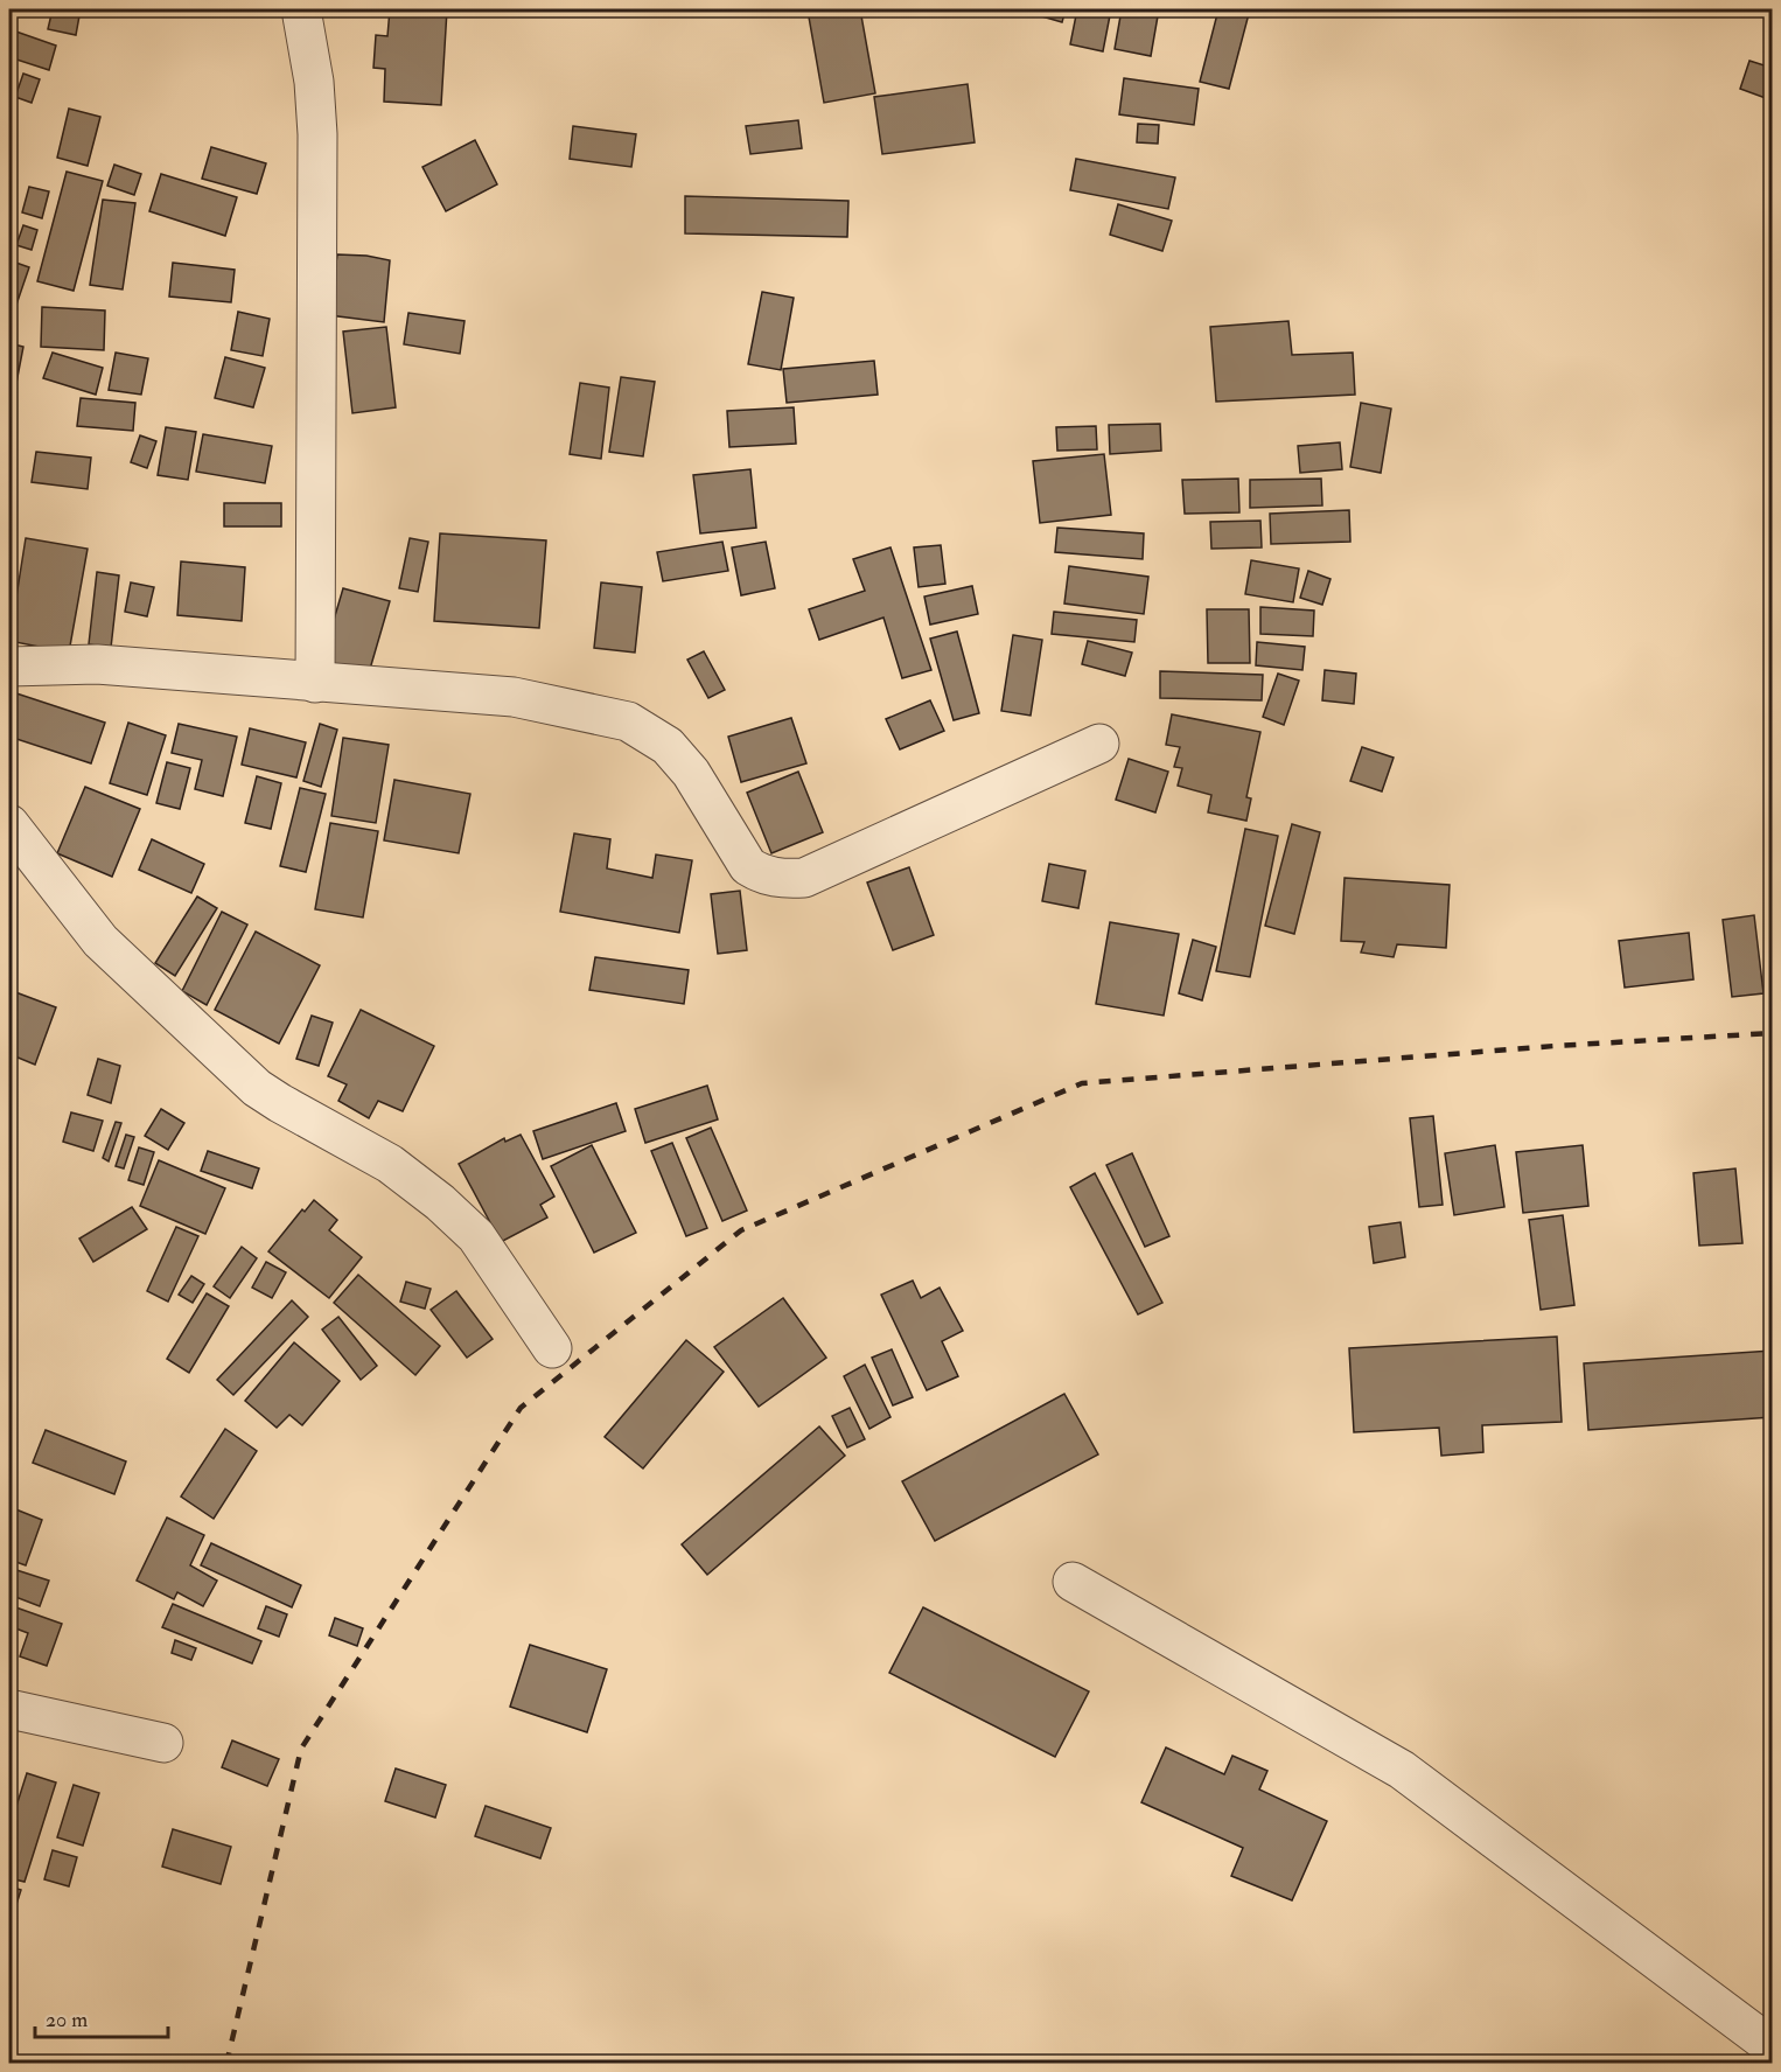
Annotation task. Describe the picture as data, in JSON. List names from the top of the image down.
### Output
{
  "scale_bar": "20 m"
}
